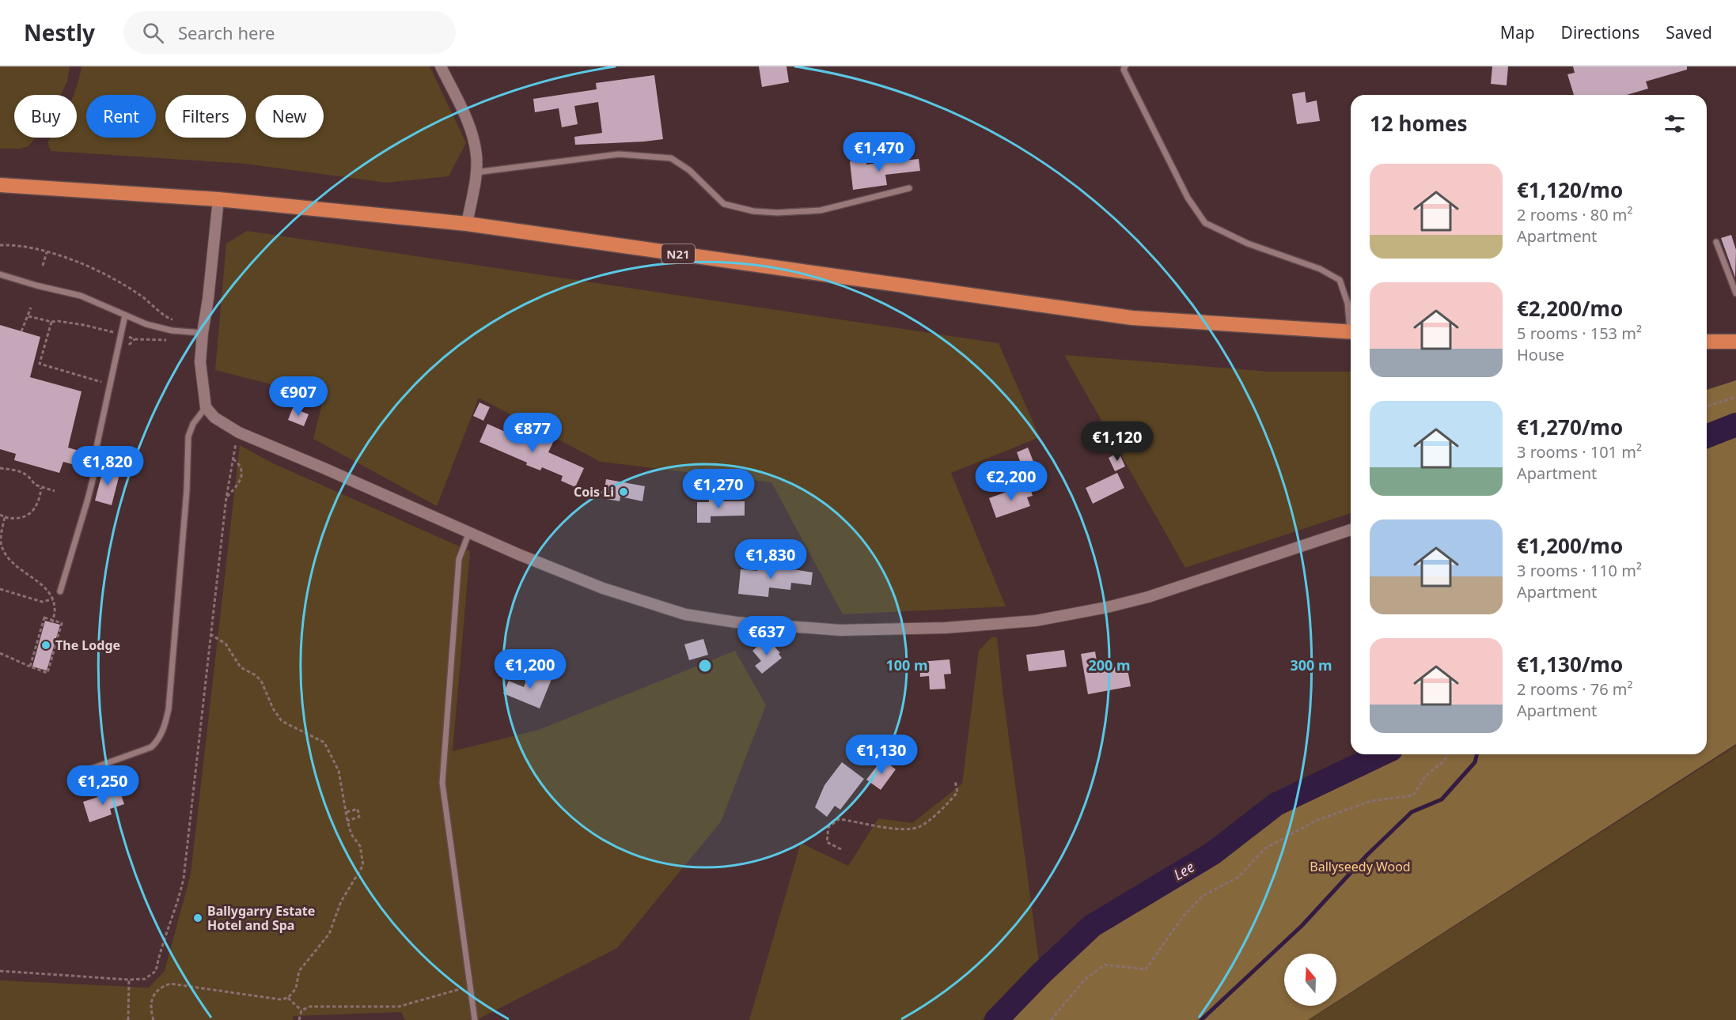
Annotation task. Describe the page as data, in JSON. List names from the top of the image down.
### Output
{
  "streets": {
    "highway": ["N21"]
  },
  "water": ["Lee"],
  "parks": ["Ballyseedy Wood"],
  "places": ["Cois Li", "The Lodge", "Ballygarry Estate Hotel and Spa"],
  "north": "top",
  "page": {
    "header": "Nestly",
    "search": "Search here",
    "nav": ["Map", "Directions", "Saved"],
    "chip": [
      "Buy",
      "Rent",
      "Filters",
      "New"
    ],
    "heading": "12 homes",
    "price": [
      "€1,470",
      "€907",
      "€877",
      "€1,120",
      "€1,820",
      "€2,200",
      "€1,270",
      "€1,830",
      "€637",
      "€1,200",
      "€1,130",
      "€1,250"
    ],
    "list": [
      {
        "name": "€1,120/mo",
        "note": "2 rooms · 80 m² · Apartment"
      },
      {
        "name": "€2,200/mo",
        "note": "5 rooms · 153 m² · House"
      },
      {
        "name": "€1,270/mo",
        "note": "3 rooms · 101 m² · Apartment"
      },
      {
        "name": "€1,200/mo",
        "note": "3 rooms · 110 m² · Apartment"
      },
      {
        "name": "€1,130/mo",
        "note": "2 rooms · 76 m² · Apartment"
      }
    ]
  },
  "rings": ["100 m", "200 m", "300 m"]
}
